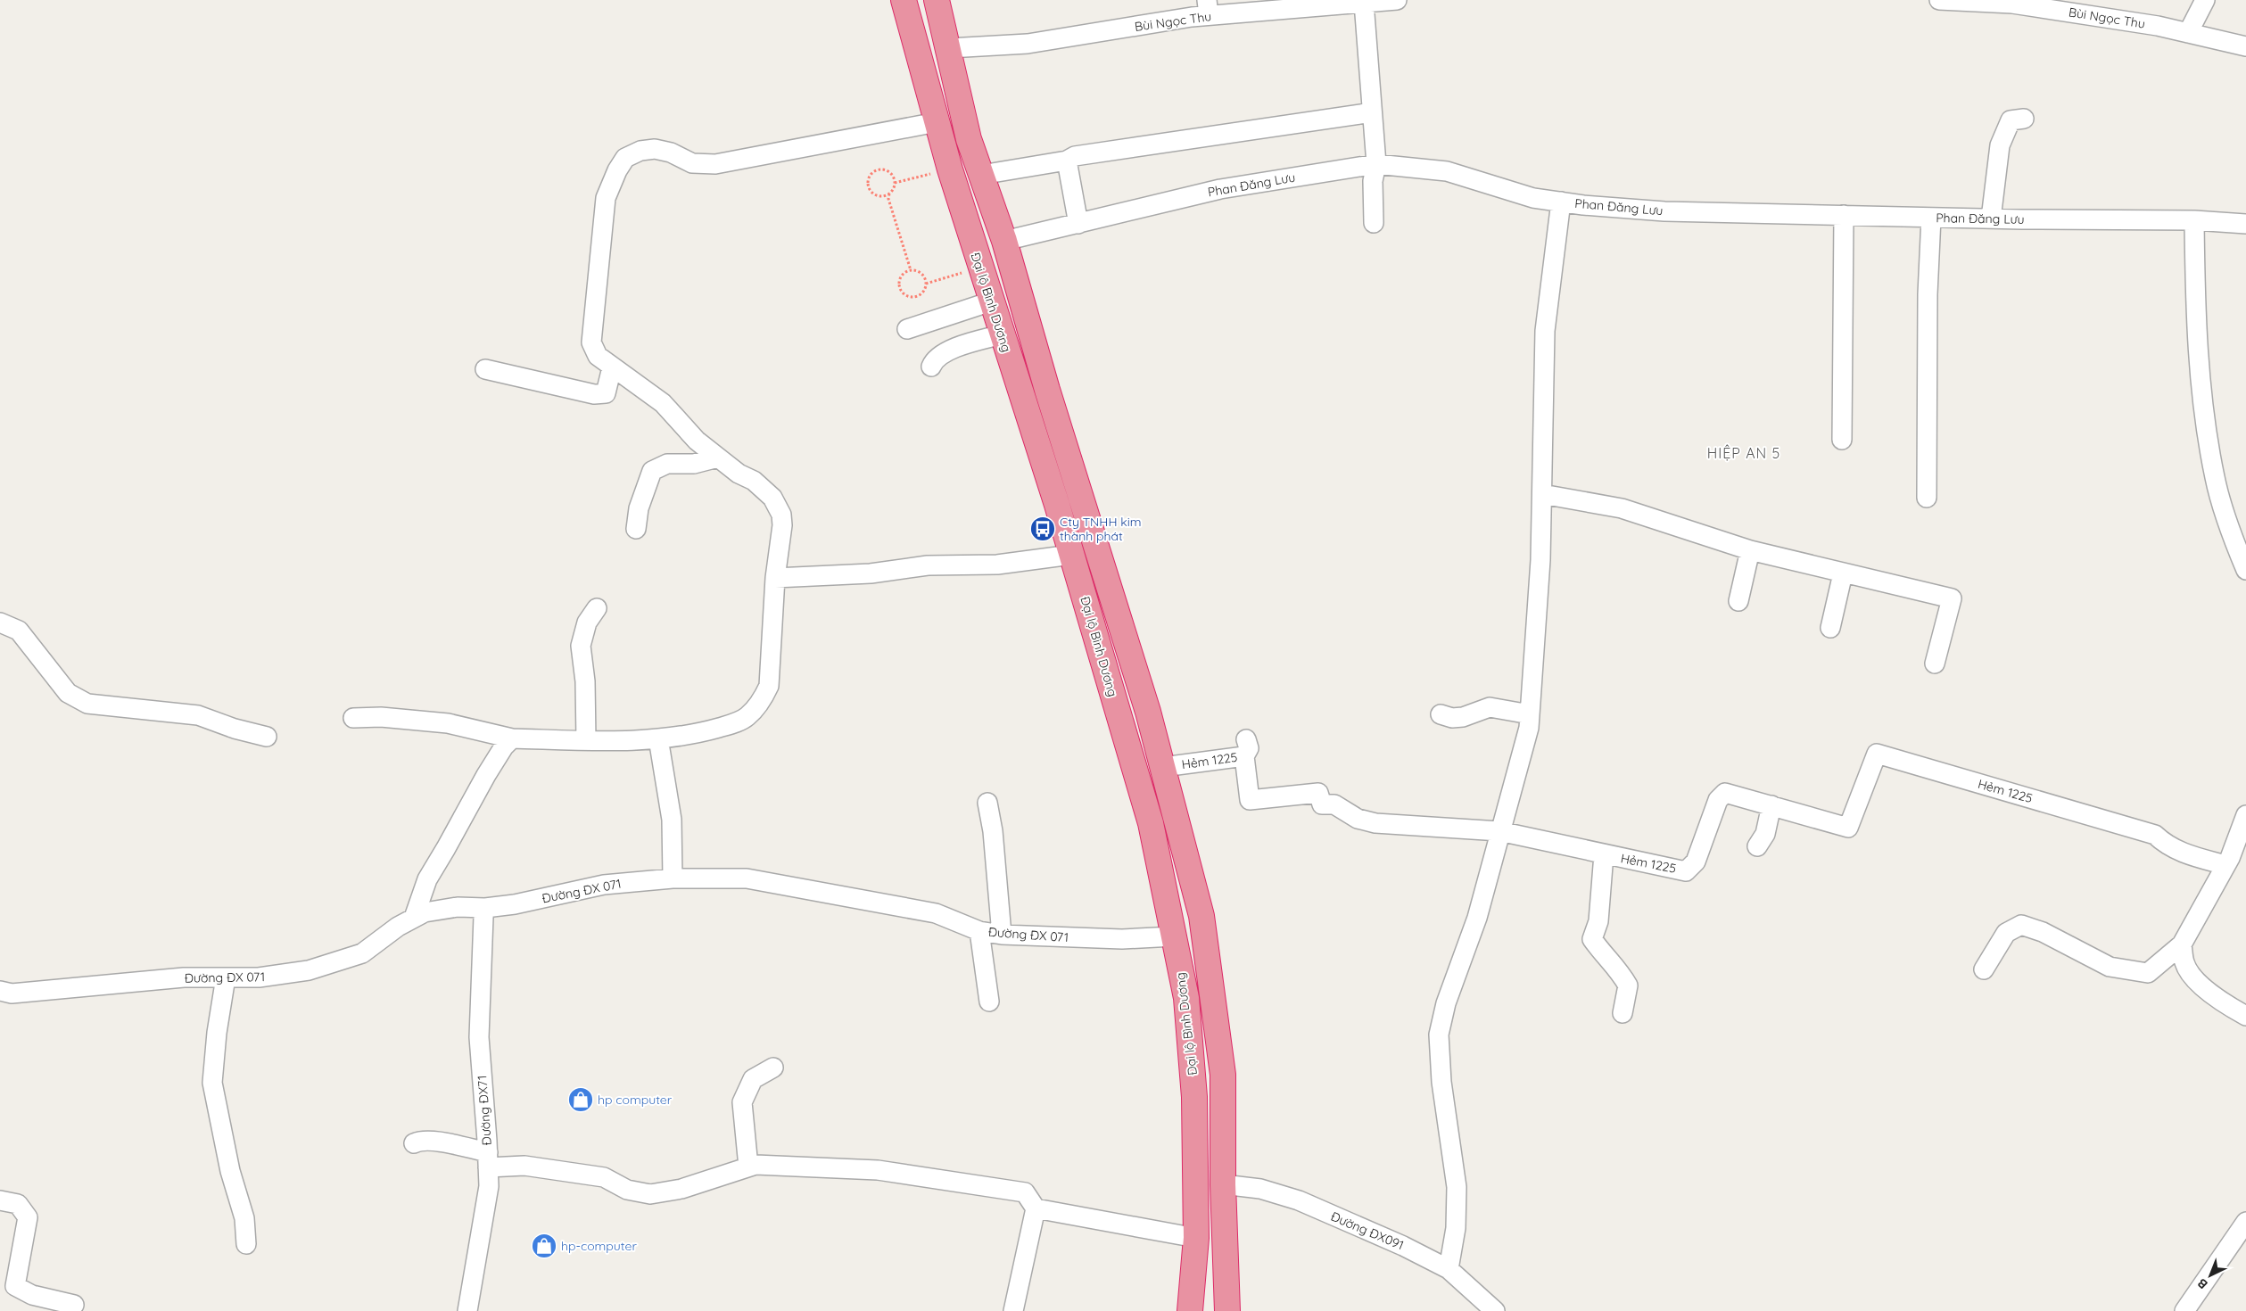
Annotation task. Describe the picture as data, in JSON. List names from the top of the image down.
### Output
{
  "streets": {
    "highway": ["Đại lộ Bình Dương"],
    "street": [
      "Bùi Ngọc Thu",
      "Phan Đăng Lưu",
      "Hẻm 1225",
      "Đường ĐX 071",
      "Đường ĐX71",
      "Đường ĐX091"
    ]
  },
  "crossings": [
    ["Đại lộ Bình Dương", "Đường ĐX 071"],
    ["Đường ĐX 071", "Đường ĐX71"]
  ],
  "districts": ["HIỆP AN 5"],
  "places": {
    "bus stop": ["Cty TNHH kim thành phát"],
    "shop": ["hp computer", "hp-computer"]
  },
  "north": "bottom left"
}
